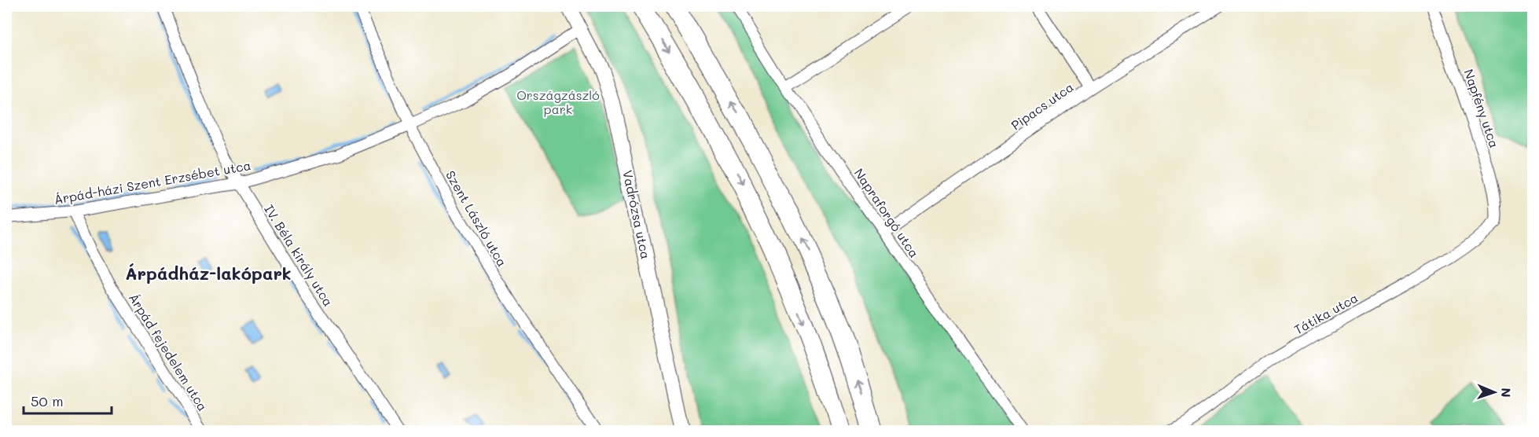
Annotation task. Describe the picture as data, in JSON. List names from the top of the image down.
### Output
{
  "streets": {
    "street": [
      "Pipacs utca",
      "Napfény utca",
      "Árpád-házi Szent Erzsébet utca",
      "Napraforgó utca",
      "Vadrózsa utca",
      "Szent László utca",
      "IV. Béla király utca",
      "Tátika utca",
      "Árpád fejedelem utca"
    ]
  },
  "crossings": [
    ["Pipacs utca", "Napraforgó utca"],
    ["Napfény utca", "Tátika utca"],
    ["Árpád-házi Szent Erzsébet utca", "Vadrózsa utca"],
    ["Árpád-házi Szent Erzsébet utca", "Szent László utca"],
    ["Árpád-házi Szent Erzsébet utca", "IV. Béla király utca"],
    ["Árpád-házi Szent Erzsébet utca", "Árpád fejedelem utca"]
  ],
  "districts": ["Árpádház-lakópark"],
  "parks": ["Országzászló park"],
  "scale_bar": "50 m",
  "north": "right"
}
